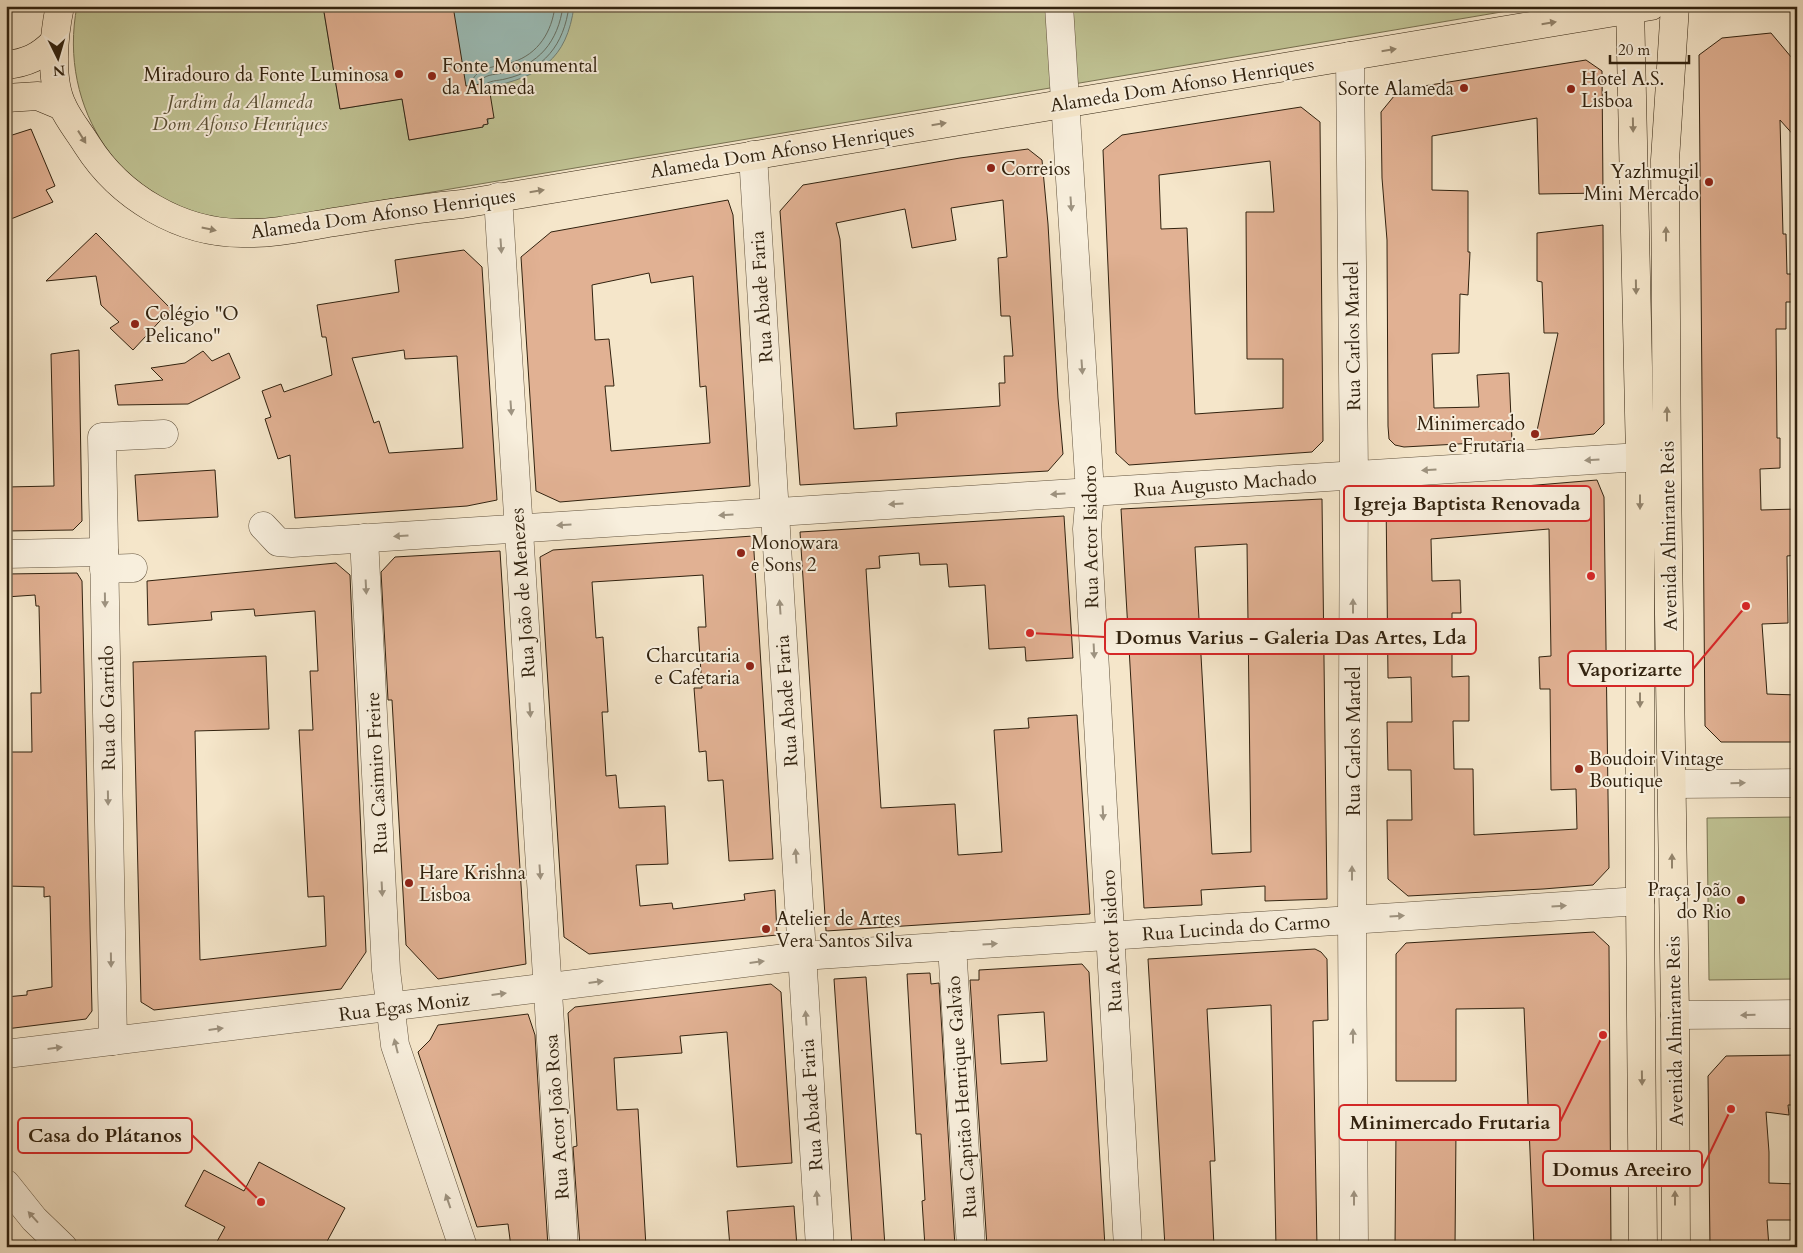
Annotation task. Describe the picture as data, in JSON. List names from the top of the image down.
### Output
{
  "streets": {
    "main road": ["Alameda Dom Afonso Henriques", "Avenida Almirante Reis"],
    "street": [
      "Rua Abade Faria",
      "Rua Carlos Mardel",
      "Rua Augusto Machado",
      "Rua Actor Isidoro",
      "Rua João de Menezes",
      "Rua do Garrido",
      "Rua Casimiro Freire",
      "Rua Lucinda do Carmo",
      "Rua Egas Moniz",
      "Rua Capitão Henrique Galvão",
      "Rua Actor João Rosa"
    ]
  },
  "crossings": [
    ["Alameda Dom Afonso Henriques", "Rua Abade Faria"],
    ["Alameda Dom Afonso Henriques", "Rua Carlos Mardel"],
    ["Alameda Dom Afonso Henriques", "Avenida Almirante Reis"],
    ["Alameda Dom Afonso Henriques", "Rua Actor Isidoro"],
    ["Alameda Dom Afonso Henriques", "Rua João de Menezes"],
    ["Rua Abade Faria", "Rua Augusto Machado"],
    ["Rua Abade Faria", "Rua Lucinda do Carmo"],
    ["Rua Abade Faria", "Rua Egas Moniz"],
    ["Rua Carlos Mardel", "Rua Augusto Machado"],
    ["Rua Carlos Mardel", "Rua Lucinda do Carmo"],
    ["Rua Augusto Machado", "Avenida Almirante Reis"],
    ["Rua Augusto Machado", "Rua Actor Isidoro"],
    ["Rua Augusto Machado", "Rua João de Menezes"],
    ["Rua Augusto Machado", "Rua Casimiro Freire"],
    ["Avenida Almirante Reis", "Rua Lucinda do Carmo"],
    ["Rua Actor Isidoro", "Rua Lucinda do Carmo"],
    ["Rua João de Menezes", "Rua Egas Moniz"],
    ["Rua João de Menezes", "Rua Actor João Rosa"],
    ["Rua do Garrido", "Rua Egas Moniz"],
    ["Rua Casimiro Freire", "Rua Egas Moniz"],
    ["Rua Lucinda do Carmo", "Rua Egas Moniz"],
    ["Rua Lucinda do Carmo", "Rua Capitão Henrique Galvão"],
    ["Rua Egas Moniz", "Rua Actor João Rosa"]
  ],
  "one_way": [
    "Alameda Dom Afonso Henriques",
    "Rua Abade Faria",
    "Rua Carlos Mardel",
    "Rua Augusto Machado",
    "Rua Actor Isidoro",
    "Rua João de Menezes",
    "Rua do Garrido",
    "Rua Lucinda do Carmo",
    "Rua Egas Moniz"
  ],
  "parks": ["Jardim da Alameda Dom Afonso Henriques"],
  "places": [
    "Miradouro da Fonte Luminosa",
    "Fonte Monumental da Alameda",
    "Sorte Alameda",
    "Hotel A.S. Lisboa",
    "Correios",
    "Yazhmugil Mini Mercado",
    "Colégio \"O Pelicano\"",
    "Minimercado e Frutaria",
    "Monowara e Sons 2",
    "Igreja Baptista Renovada",
    "Vaporizarte",
    "Domus Varius - Galeria Das Artes, Lda",
    "Charcutaria e Cafetaria",
    "Boudoir Vintage Boutique",
    "Hare Krishna Lisboa",
    "Praça João do Rio",
    "Atelier de Artes Vera Santos Silva",
    "Minimercado Frutaria",
    "Domus Areeiro",
    "Casa do Plátanos"
  ],
  "scale_bar": "20 m",
  "north": "bottom"
}
